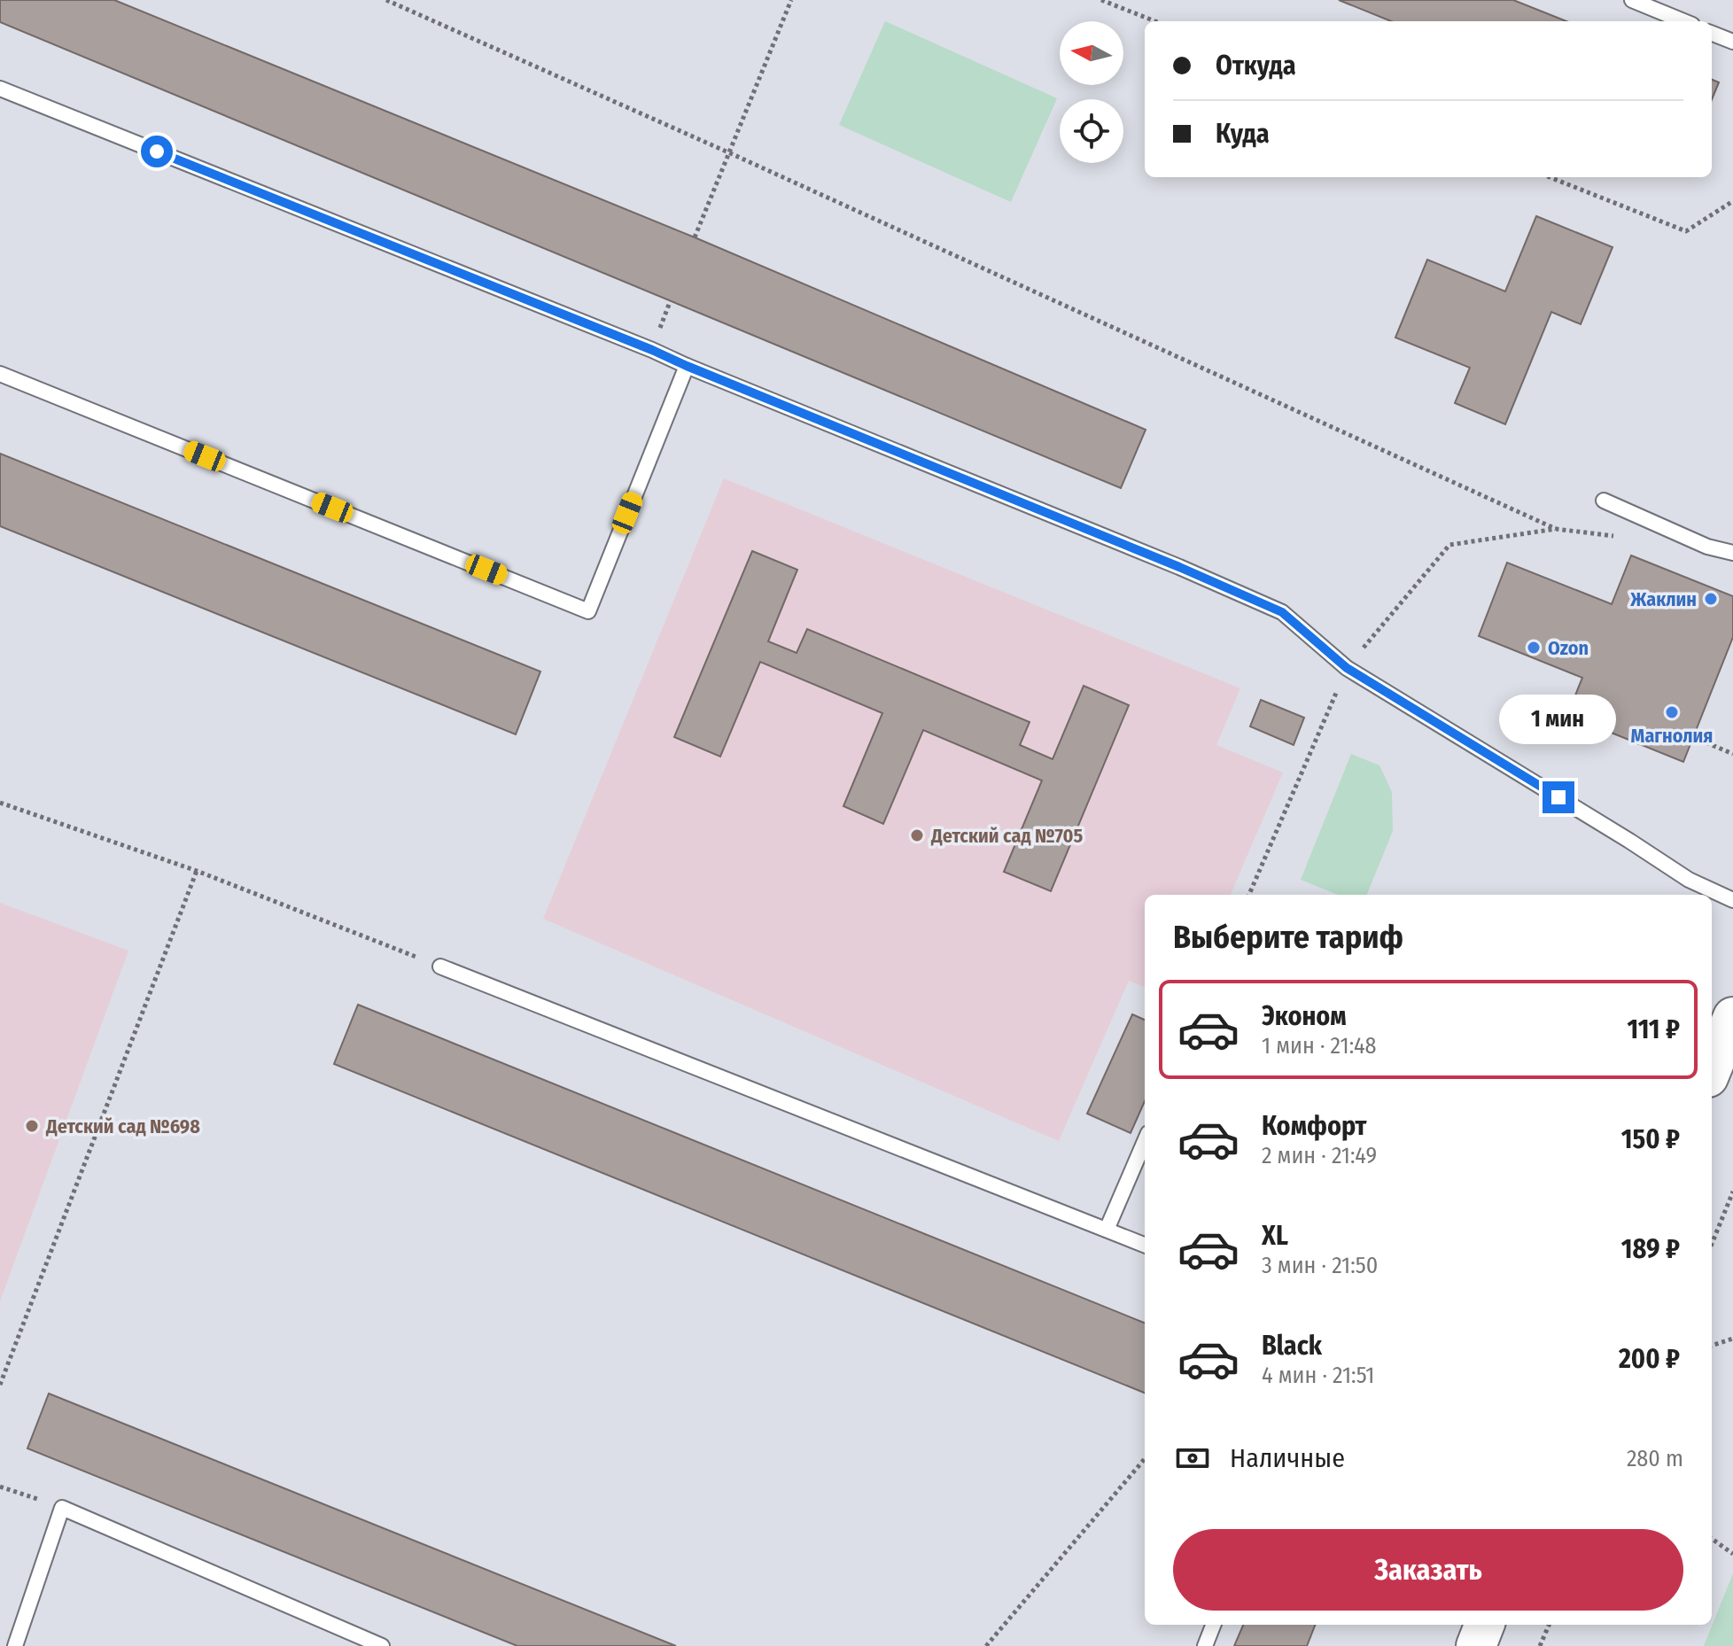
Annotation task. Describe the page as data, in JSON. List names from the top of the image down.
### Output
{
  "places": [
    "Жаклин",
    "Ozon",
    "Магнолия",
    "Детский сад №705",
    "Детский сад №698"
  ],
  "north": "left",
  "page": {
    "banner": ["Откуда", "Куда"],
    "bubble": "1 мин",
    "heading": "Выберите тариф",
    "list": [
      {
        "name": "Эконом",
        "note": "1 мин · 21:48",
        "value": "111 ₽"
      },
      {
        "name": "Комфорт",
        "note": "2 мин · 21:49",
        "value": "150 ₽"
      },
      {
        "name": "XL",
        "note": "3 мин · 21:50",
        "value": "189 ₽"
      },
      {
        "name": "Black",
        "note": "4 мин · 21:51",
        "value": "200 ₽"
      }
    ],
    "pay": ["Наличные", "280 m"],
    "buttons": "Заказать"
  }
}
